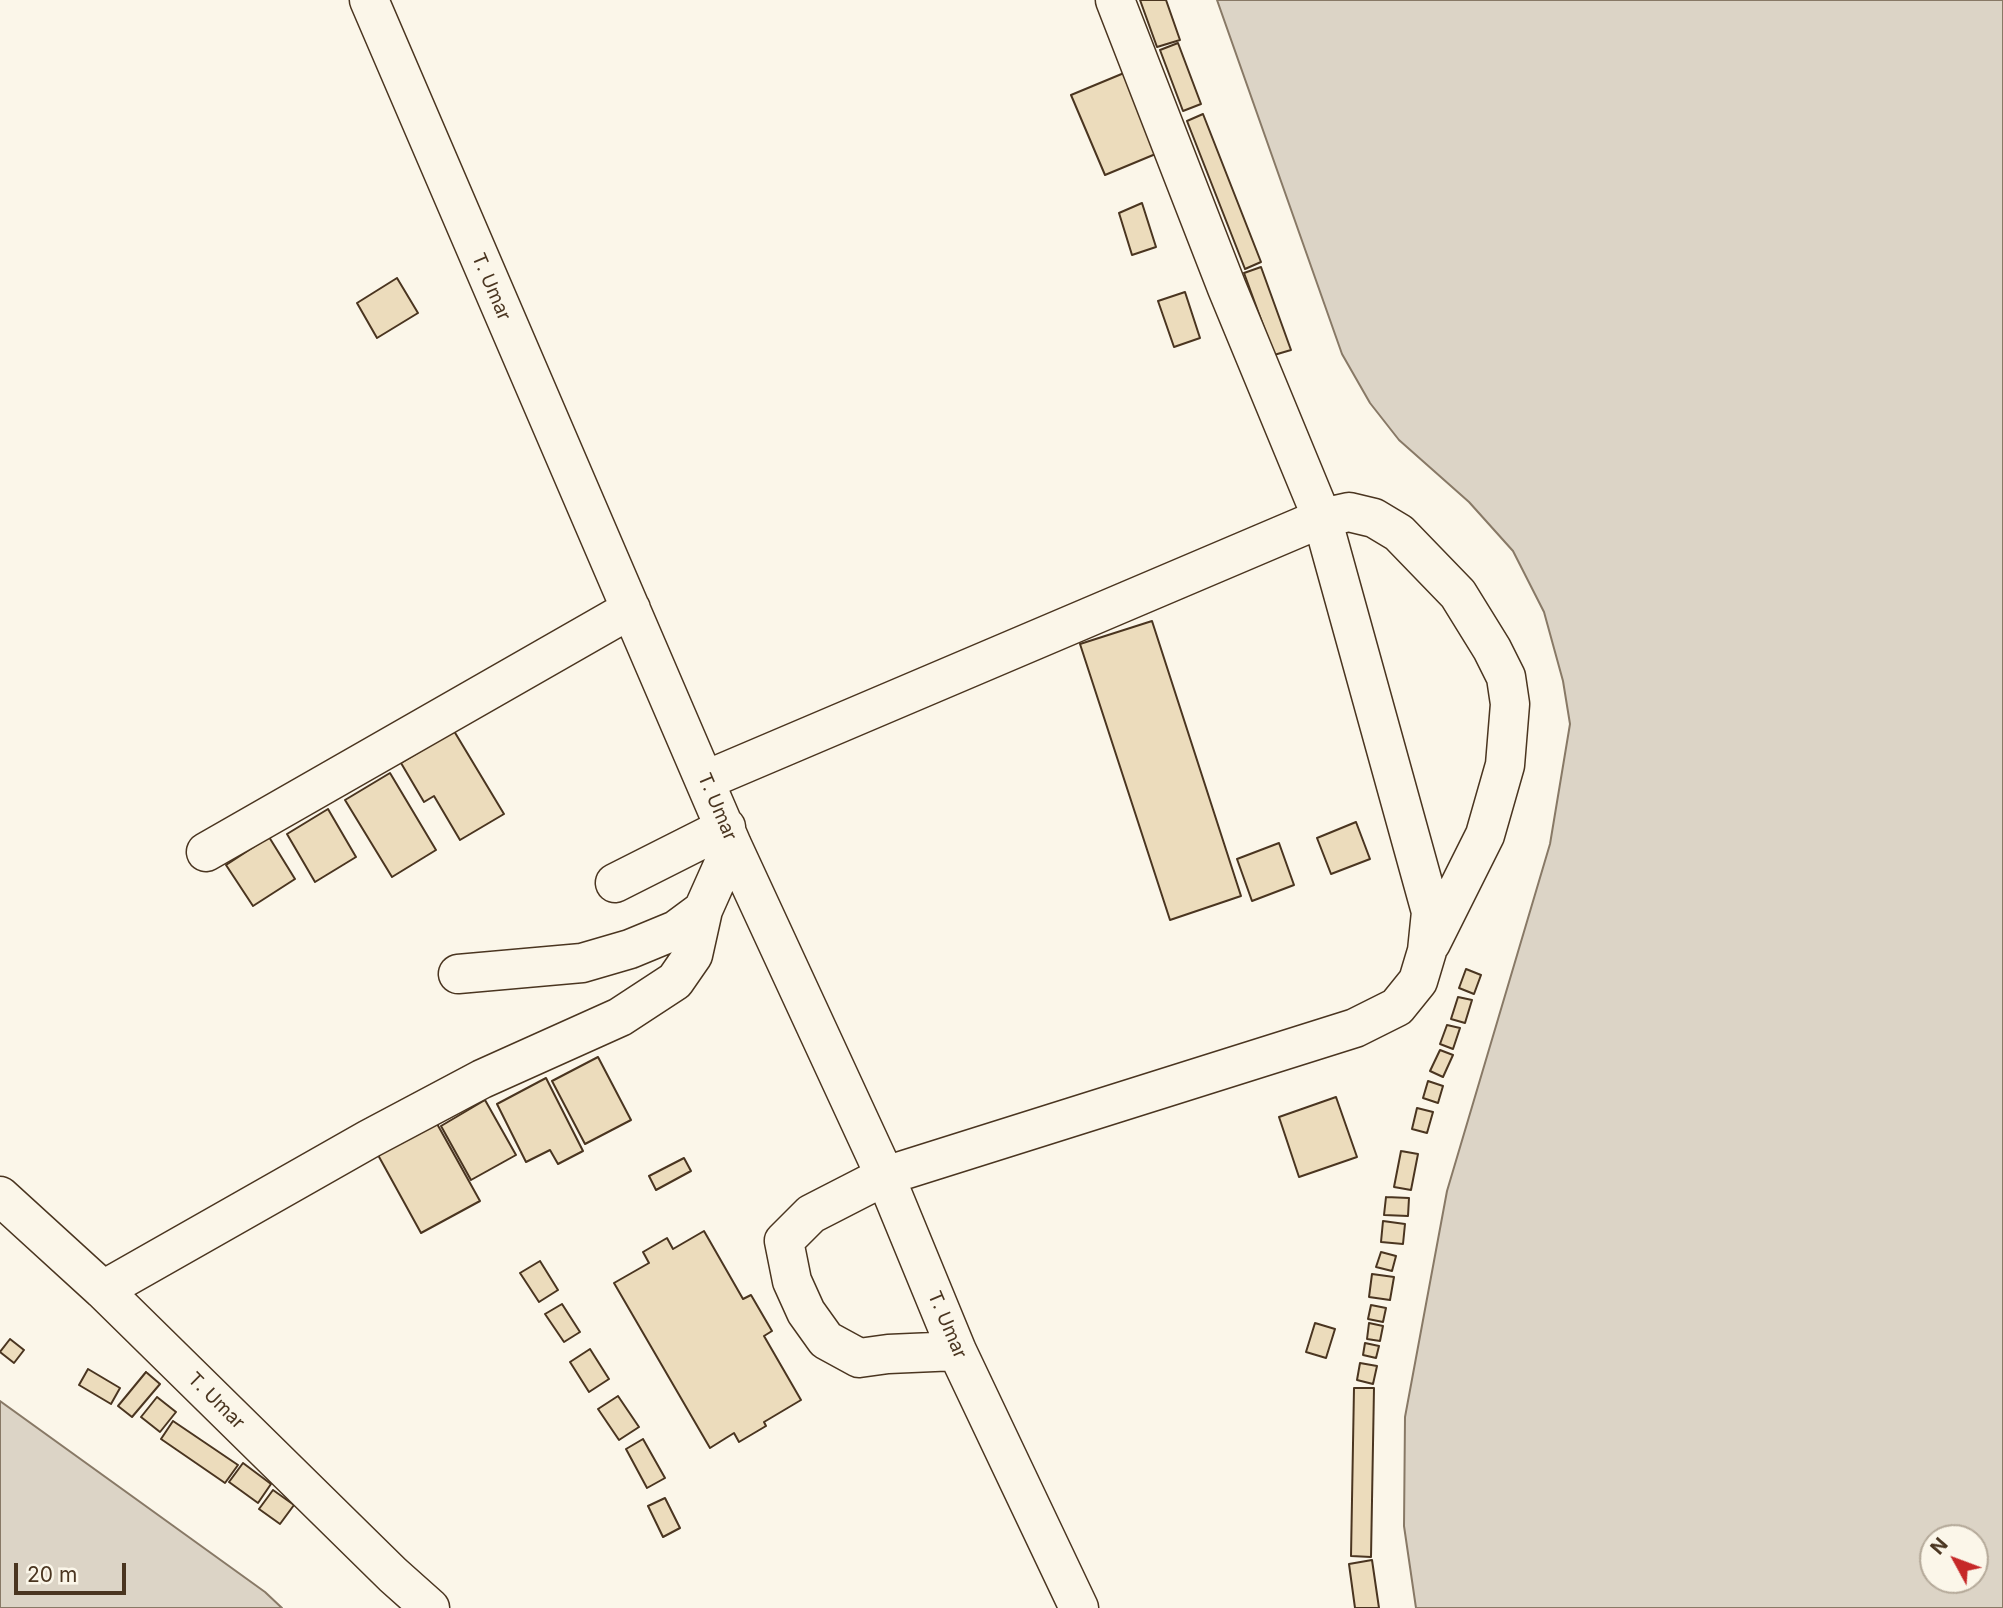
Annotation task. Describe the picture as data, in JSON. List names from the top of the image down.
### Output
{
  "streets": {
    "street": ["T. Umar"]
  },
  "scale_bar": "20 m",
  "north": "top left"
}
